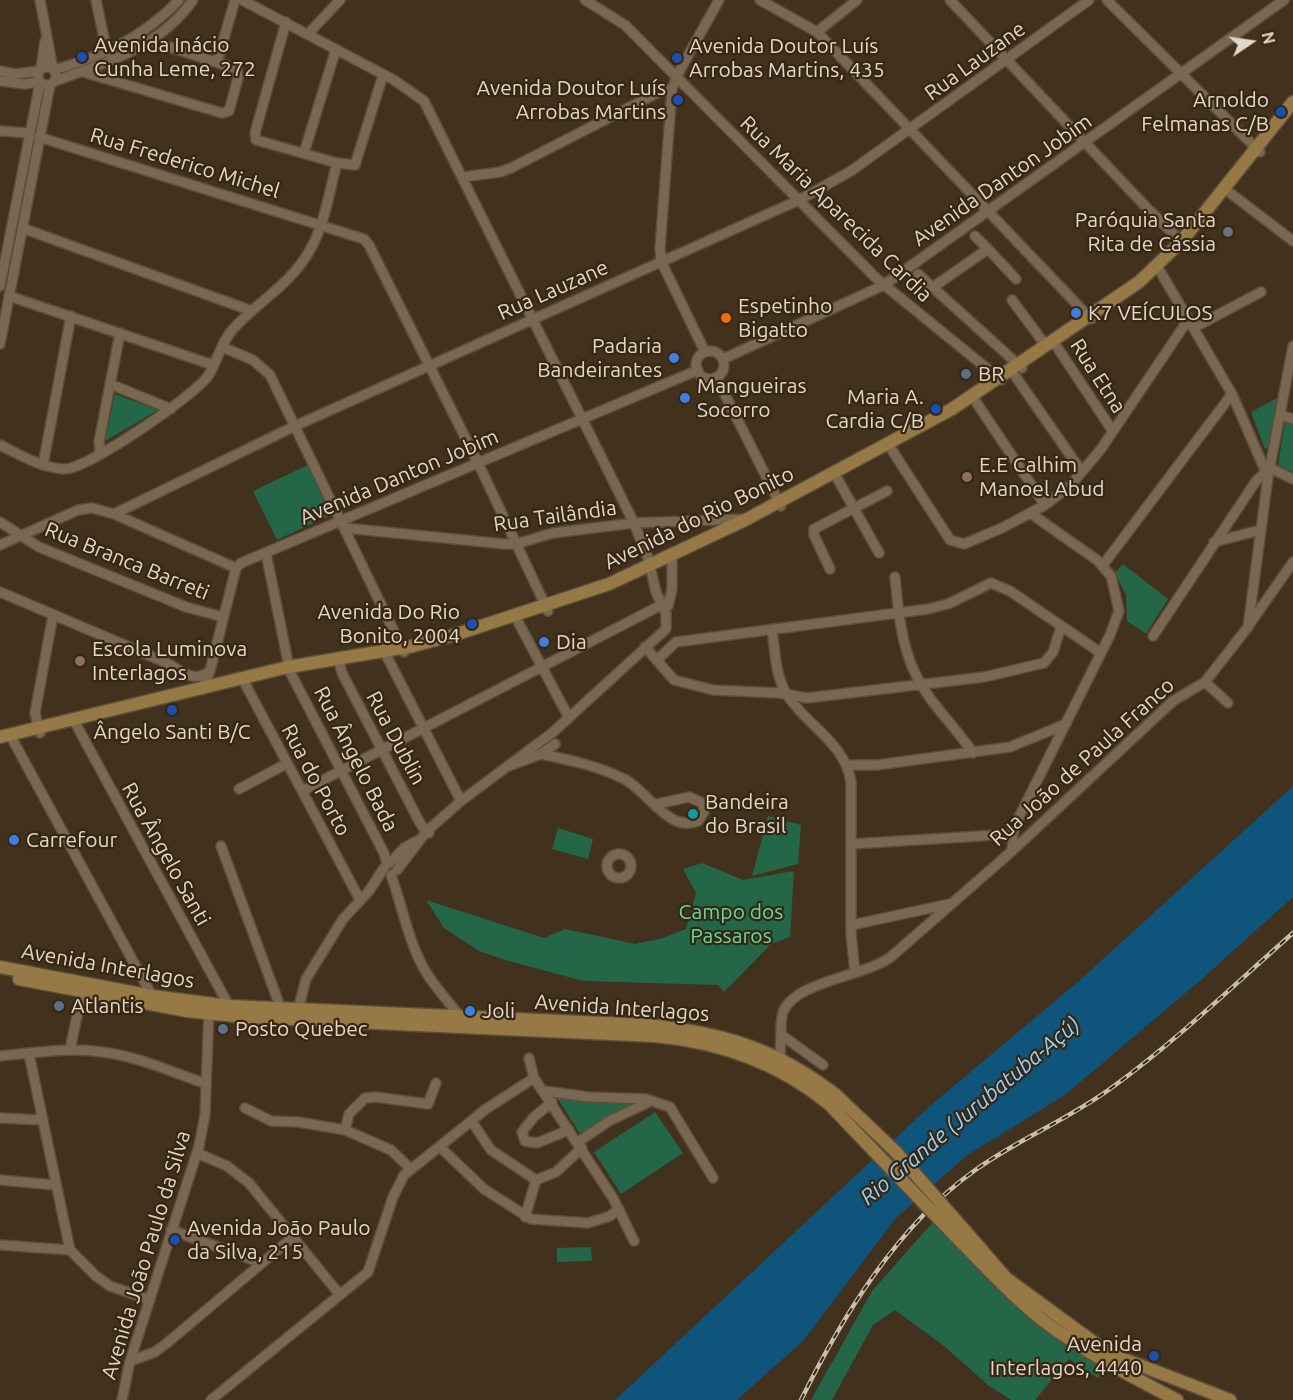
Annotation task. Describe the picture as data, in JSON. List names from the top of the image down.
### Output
{
  "streets": {
    "main road": ["Avenida do Rio Bonito", "Avenida Interlagos"],
    "street": [
      "Rua Lauzane",
      "Rua Frederico Michel",
      "Avenida Danton Jobim",
      "Rua Maria Aparecida Cardia",
      "Rua Etna",
      "Rua Tailândia",
      "Rua Branca Barreti",
      "Rua Dublin",
      "Rua Ângelo Bada",
      "Rua João de Paula Franco",
      "Rua do Porto",
      "Rua Ângelo Santi",
      "Avenida João Paulo da Silva"
    ]
  },
  "crossings": [
    ["Rua Lauzane", "Rua Frederico Michel"],
    ["Rua Lauzane", "Rua Maria Aparecida Cardia"],
    ["Rua Frederico Michel", "Avenida Danton Jobim"],
    ["Rua Frederico Michel", "Rua Tailândia"],
    ["Rua Frederico Michel", "Avenida do Rio Bonito"],
    ["Avenida Danton Jobim", "Rua Maria Aparecida Cardia"],
    ["Avenida Danton Jobim", "Rua Tailândia"],
    ["Avenida Danton Jobim", "Rua Ângelo Bada"],
    ["Rua Maria Aparecida Cardia", "Avenida do Rio Bonito"],
    ["Rua Etna", "Avenida do Rio Bonito"],
    ["Rua Tailândia", "Avenida do Rio Bonito"],
    ["Avenida do Rio Bonito", "Rua Dublin"],
    ["Avenida do Rio Bonito", "Rua Ângelo Bada"],
    ["Avenida do Rio Bonito", "Rua do Porto"],
    ["Avenida do Rio Bonito", "Rua Ângelo Santi"],
    ["Rua Ângelo Bada", "Avenida Interlagos"],
    ["Rua Ângelo Santi", "Avenida Interlagos"],
    ["Avenida Interlagos", "Avenida João Paulo da Silva"]
  ],
  "water": ["Rio Grande (Jurubatuba-Açú)"],
  "parks": ["Campo dos Passaros"],
  "places": [
    "Avenida Inácio Cunha Leme, 272",
    "Avenida Doutor Luís Arrobas Martins, 435",
    "Avenida Doutor Luís Arrobas Martins",
    "Arnoldo Felmanas C/B",
    "Paróquia Santa Rita de Cássia",
    "K7 VEÍCULOS",
    "Espetinho Bigatto",
    "Padaria Bandeirantes",
    "BR",
    "Mangueiras Socorro",
    "Maria A. Cardia C/B",
    "E.E Calhim Manoel Abud",
    "Avenida Do Rio Bonito, 2004",
    "Dia",
    "Escola Luminova Interlagos",
    "Ângelo Santi B/C",
    "Bandeira do Brasil",
    "Carrefour",
    "Atlantis",
    "Joli",
    "Posto Quebec",
    "Avenida João Paulo da Silva, 215",
    "Avenida Interlagos, 4440"
  ],
  "north": "right"
}
